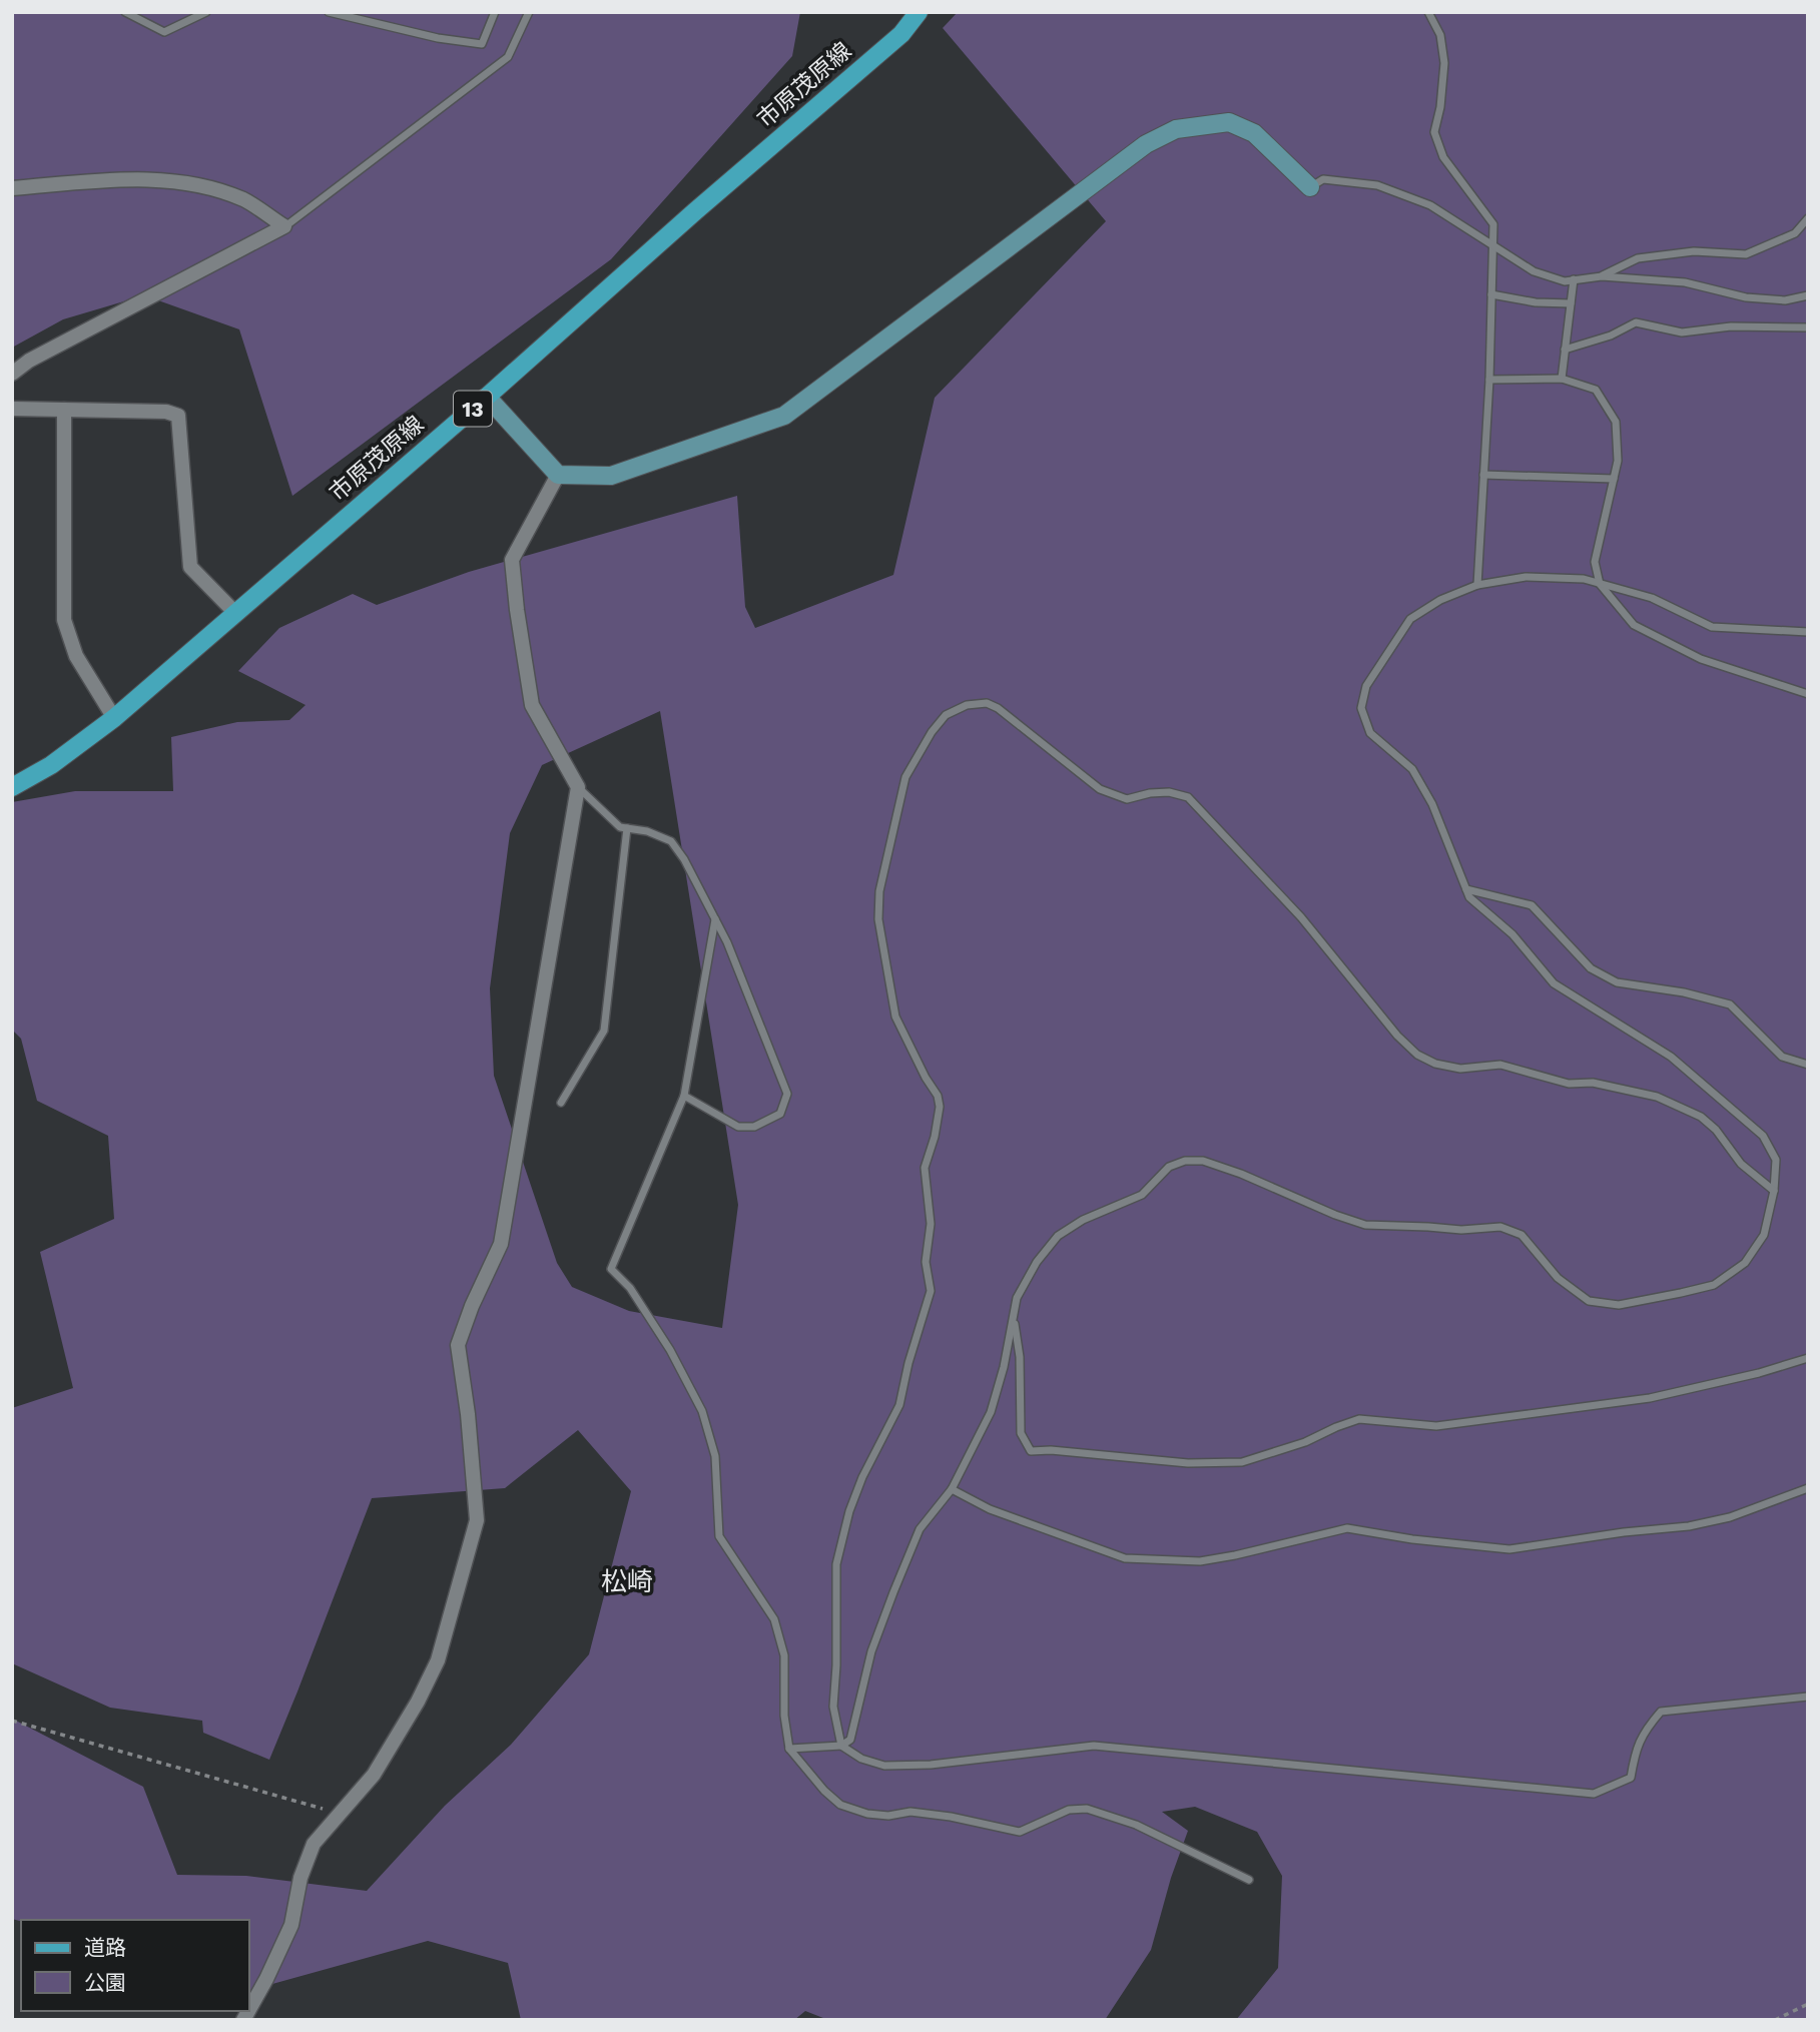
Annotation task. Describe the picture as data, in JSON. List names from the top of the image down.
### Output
{
  "streets": {
    "main road": ["市原茂原線", "13"]
  },
  "districts": ["松崎"],
  "legend": ["道路", "公園"]
}
